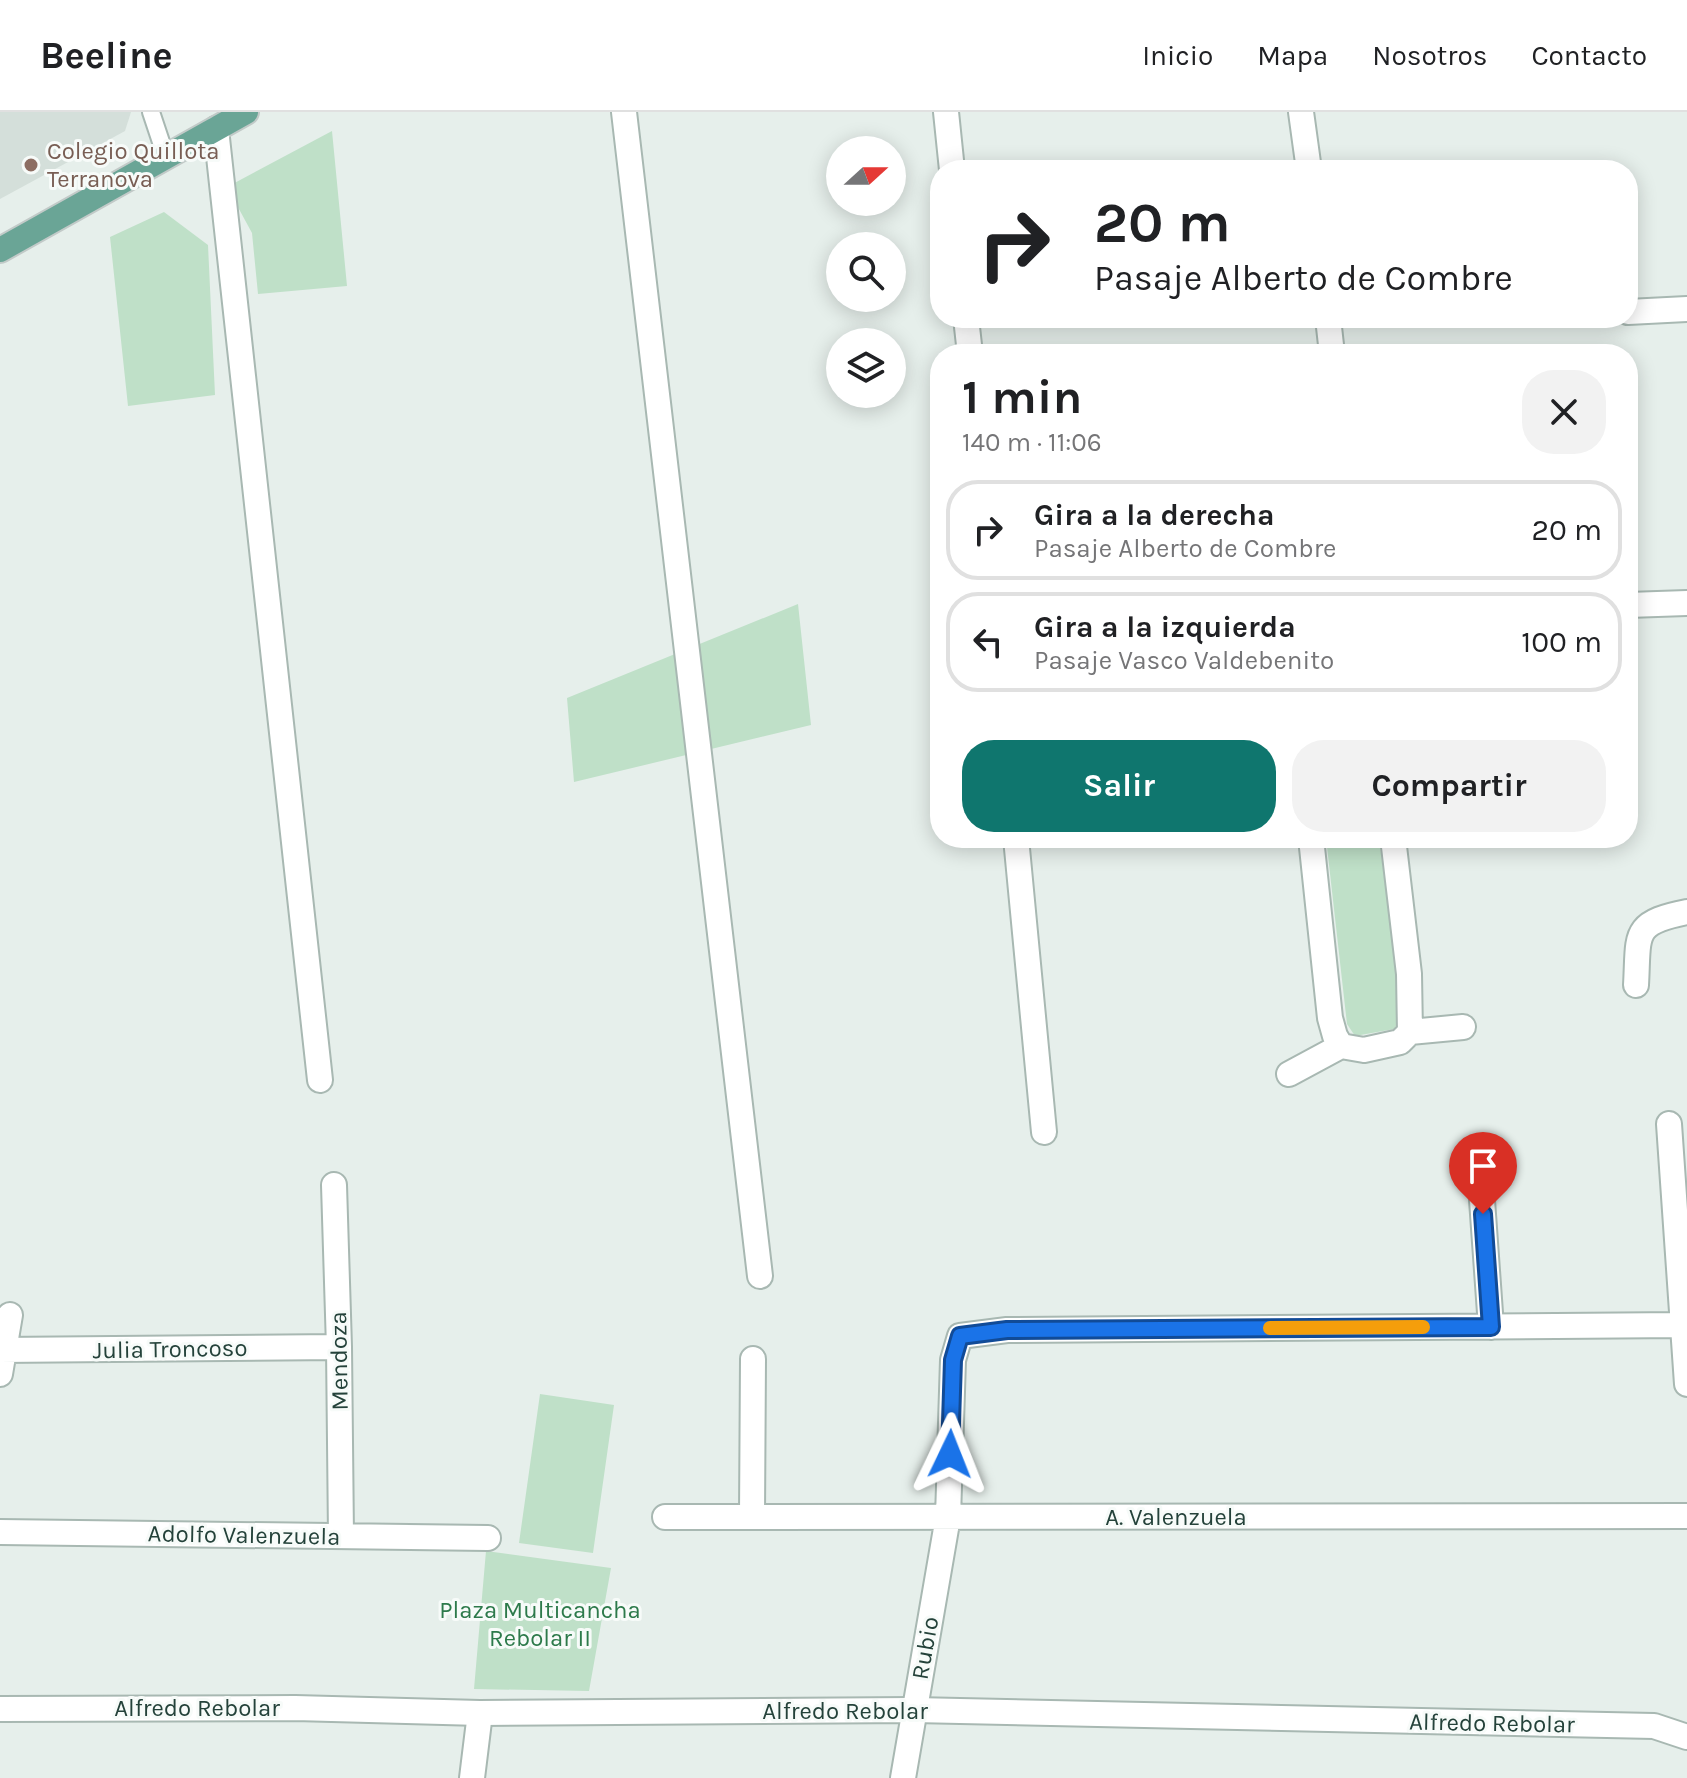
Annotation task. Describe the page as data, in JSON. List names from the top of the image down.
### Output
{
  "streets": {
    "street": [
      "Julia Troncoso",
      "Mendoza",
      "A. Valenzuela",
      "Adolfo Valenzuela",
      "Rubio",
      "Alfredo Rebolar"
    ]
  },
  "crossings": [
    ["Julia Troncoso", "Mendoza"],
    ["Mendoza", "Adolfo Valenzuela"],
    ["A. Valenzuela", "Rubio"],
    ["Rubio", "Alfredo Rebolar"]
  ],
  "parks": ["Plaza Multicancha Rebolar II"],
  "places": ["Colegio Quillota Terranova"],
  "north": "right",
  "page": {
    "header": "Beeline",
    "nav": [
      "Inicio",
      "Mapa",
      "Nosotros",
      "Contacto"
    ],
    "turn": ["20 m", "Pasaje Alberto de Combre"],
    "heading": ["1 min", "140 m · 11:06"],
    "list": [
      {
        "name": "Gira a la derecha",
        "note": "Pasaje Alberto de Combre",
        "value": "20 m"
      },
      {
        "name": "Gira a la izquierda",
        "note": "Pasaje Vasco Valdebenito",
        "value": "100 m"
      }
    ],
    "buttons": ["Salir", "Compartir"]
  }
}
